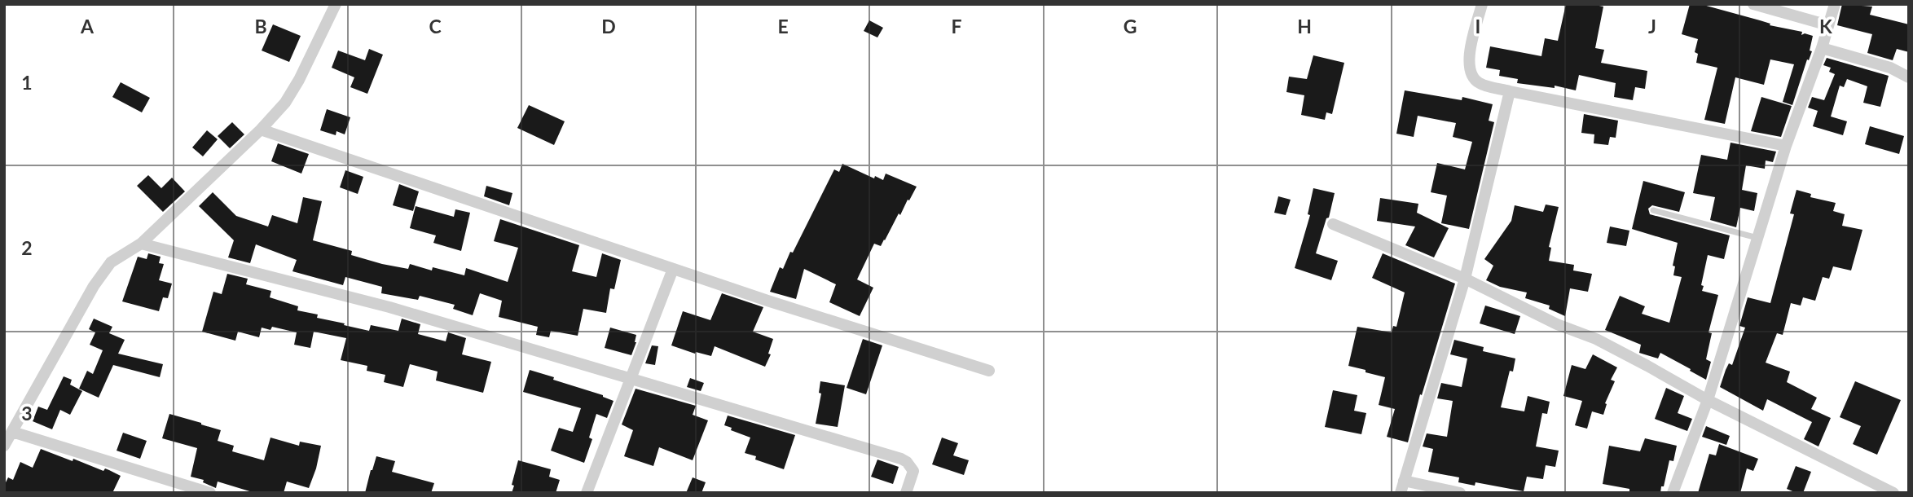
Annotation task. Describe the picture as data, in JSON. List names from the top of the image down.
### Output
{
  "grid": {
    "columns": [
      "A",
      "B",
      "C",
      "D",
      "E",
      "F",
      "G",
      "H",
      "I",
      "J",
      "K"
    ],
    "rows": ["1", "2", "3"]
  }
}
